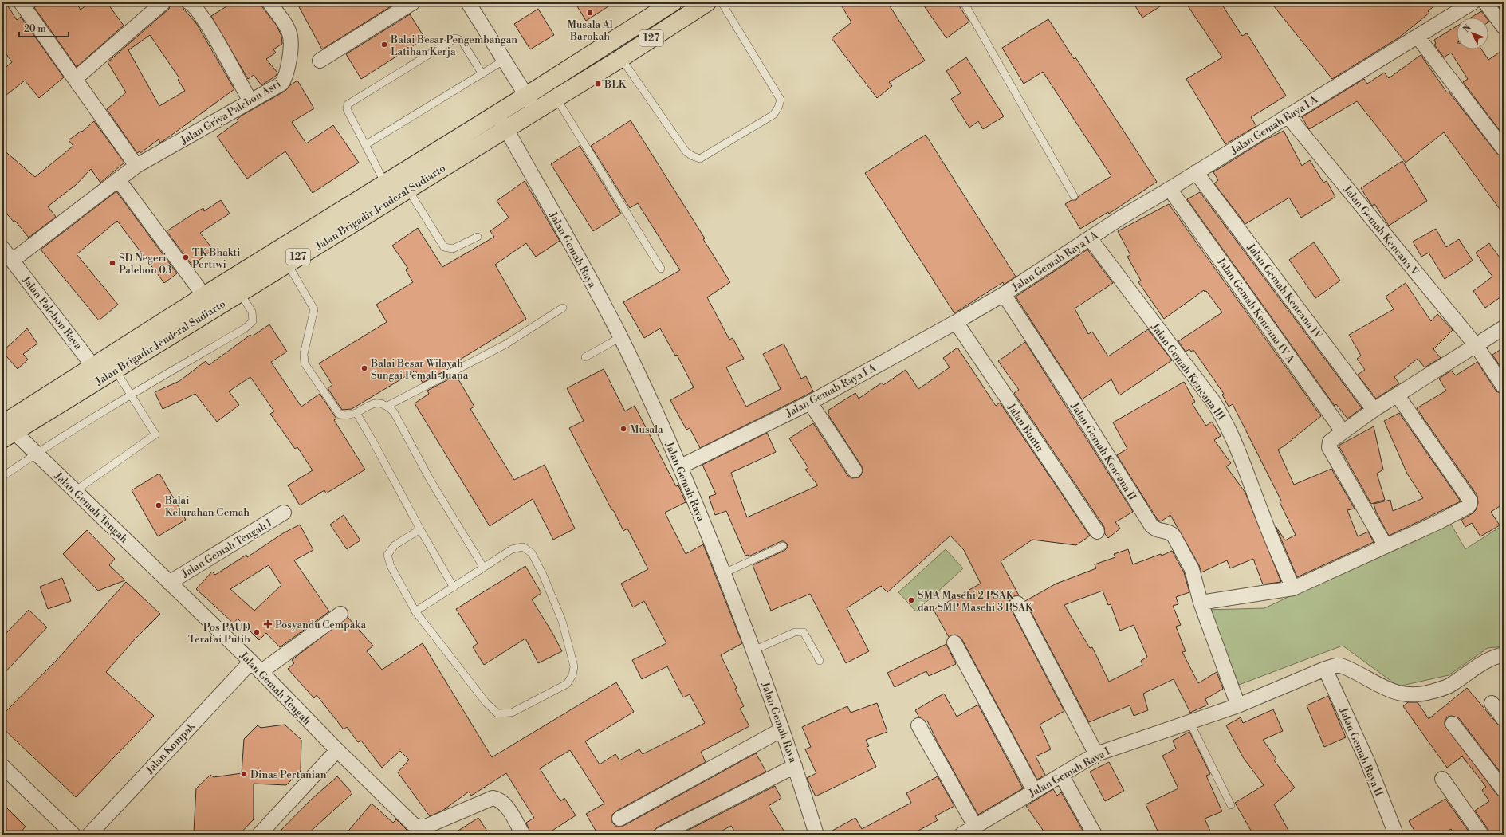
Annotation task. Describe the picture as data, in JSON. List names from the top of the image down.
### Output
{
  "streets": {
    "main road": ["127", "Jalan Brigadir Jenderal Sudiarto"],
    "street": [
      "Jalan Griya Palebon Asri",
      "Jalan Gemah Raya I A",
      "Jalan Gemah Kencana V",
      "Jalan Gemah Raya",
      "Jalan Gemah Kencana IV",
      "Jalan Gemah Kencana IV A",
      "Jalan Palebon Raya",
      "Jalan Gemah Kencana III",
      "Jalan Buntu",
      "Jalan Gemah Kencana II",
      "Jalan Gemah Tengah",
      "Jalan Gemah Tengah I",
      "Jalan Kompak",
      "Jalan Gemah Raya II",
      "Jalan Gemah Raya I"
    ]
  },
  "crossings": [
    ["Jalan Griya Palebon Asri", "Jalan Palebon Raya"],
    ["Jalan Gemah Raya I A", "Jalan Gemah Kencana V"],
    ["Jalan Gemah Raya I A", "Jalan Gemah Raya"],
    ["Jalan Gemah Raya I A", "Jalan Gemah Kencana IV"],
    ["Jalan Gemah Raya I A", "Jalan Gemah Kencana IV A"],
    ["Jalan Gemah Raya I A", "Jalan Gemah Kencana III"],
    ["Jalan Gemah Raya I A", "Jalan Buntu"],
    ["Jalan Gemah Raya I A", "Jalan Gemah Kencana II"],
    ["Jalan Brigadir Jenderal Sudiarto", "Jalan Gemah Raya"],
    ["Jalan Brigadir Jenderal Sudiarto", "Jalan Palebon Raya"],
    ["Jalan Brigadir Jenderal Sudiarto", "Jalan Gemah Tengah"],
    ["Jalan Gemah Kencana II", "Jalan Gemah Raya I"],
    ["Jalan Gemah Tengah", "Jalan Gemah Tengah I"],
    ["Jalan Gemah Tengah", "Jalan Kompak"],
    ["Jalan Gemah Raya II", "Jalan Gemah Raya I"]
  ],
  "places": {
    "other": [
      "Musala Al Barokah",
      "Balai Besar Pengembangan Latihan Kerja",
      "TK Bhakti Pertiwi",
      "SD Negeri Palebon 03",
      "Balai Besar Wilayah Sungai Pemali-Juana",
      "Musala",
      "Balai Kelurahan Gemah",
      "SMA Masehi 2 PSAK dan SMP Masehi 3 PSAK",
      "Pos PAUD Teratai Putih",
      "Dinas Pertanian"
    ],
    "transit": ["BLK"],
    "health": ["Posyandu Cempaka"]
  },
  "scale_bar": "20 m",
  "north": "top left"
}
